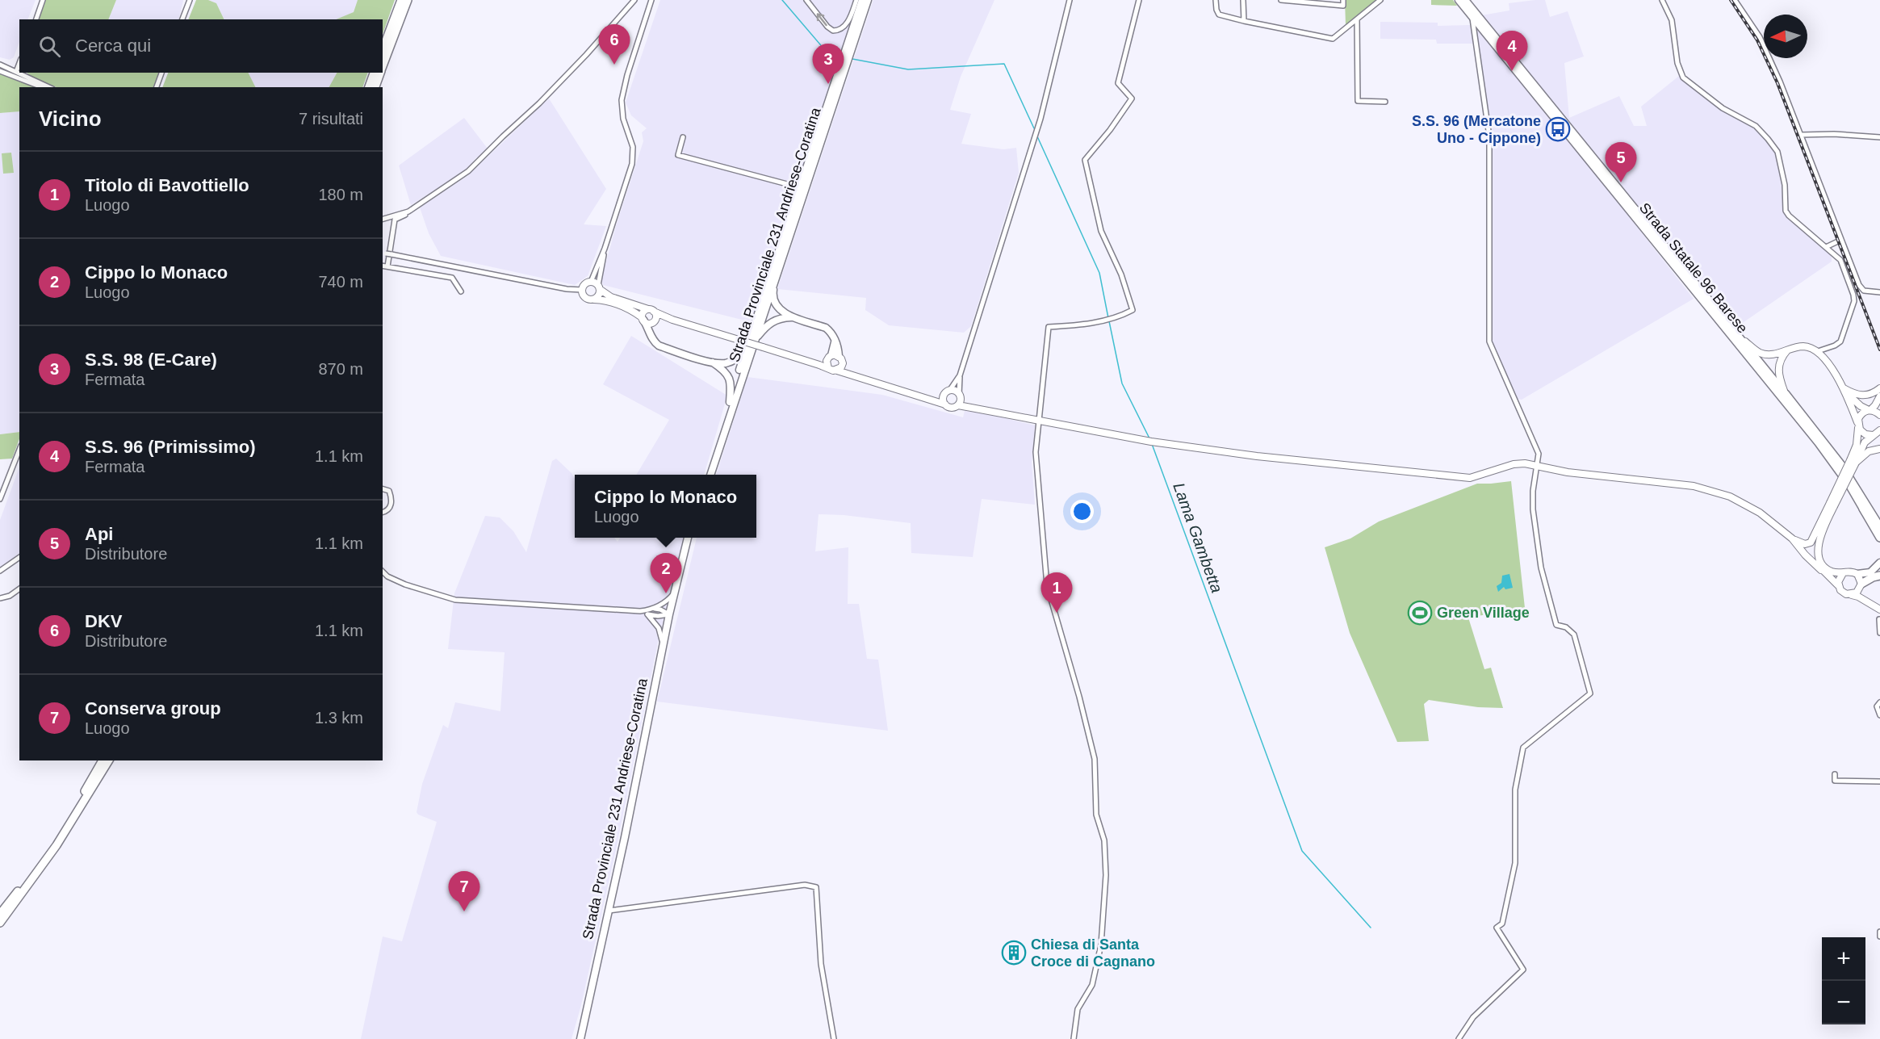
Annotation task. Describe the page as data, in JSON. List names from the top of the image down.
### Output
{
  "streets": {
    "highway": ["Strada Statale 96 Barese"],
    "main road": ["Strada Provinciale 231 Andriese-Coratina"]
  },
  "water": ["Lama Gambetta"],
  "places": {
    "bus stop": ["S.S. 96 (Mercatone Uno - Cippone)"],
    "sports": ["Green Village"],
    "building": ["Chiesa di Santa Croce di Cagnano"]
  },
  "north": "left",
  "page": {
    "search": "Cerca qui",
    "pins": [
      "6",
      "4",
      "3",
      "5",
      "2",
      "1",
      "7"
    ],
    "heading": ["Vicino", "7 risultati"],
    "list": [
      {
        "mark": "1",
        "name": "Titolo di Bavottiello",
        "note": "Luogo",
        "value": "180 m"
      },
      {
        "mark": "2",
        "name": "Cippo lo Monaco",
        "note": "Luogo",
        "value": "740 m"
      },
      {
        "mark": "3",
        "name": "S.S. 98 (E-Care)",
        "note": "Fermata",
        "value": "870 m"
      },
      {
        "mark": "4",
        "name": "S.S. 96 (Primissimo)",
        "note": "Fermata",
        "value": "1.1 km"
      },
      {
        "mark": "5",
        "name": "Api",
        "note": "Distributore",
        "value": "1.1 km"
      },
      {
        "mark": "6",
        "name": "DKV",
        "note": "Distributore",
        "value": "1.1 km"
      },
      {
        "mark": "7",
        "name": "Conserva group",
        "note": "Luogo",
        "value": "1.3 km"
      }
    ],
    "popup": ["Cippo lo Monaco", "Luogo"],
    "map_buttons": ["+", "−"]
  }
}
